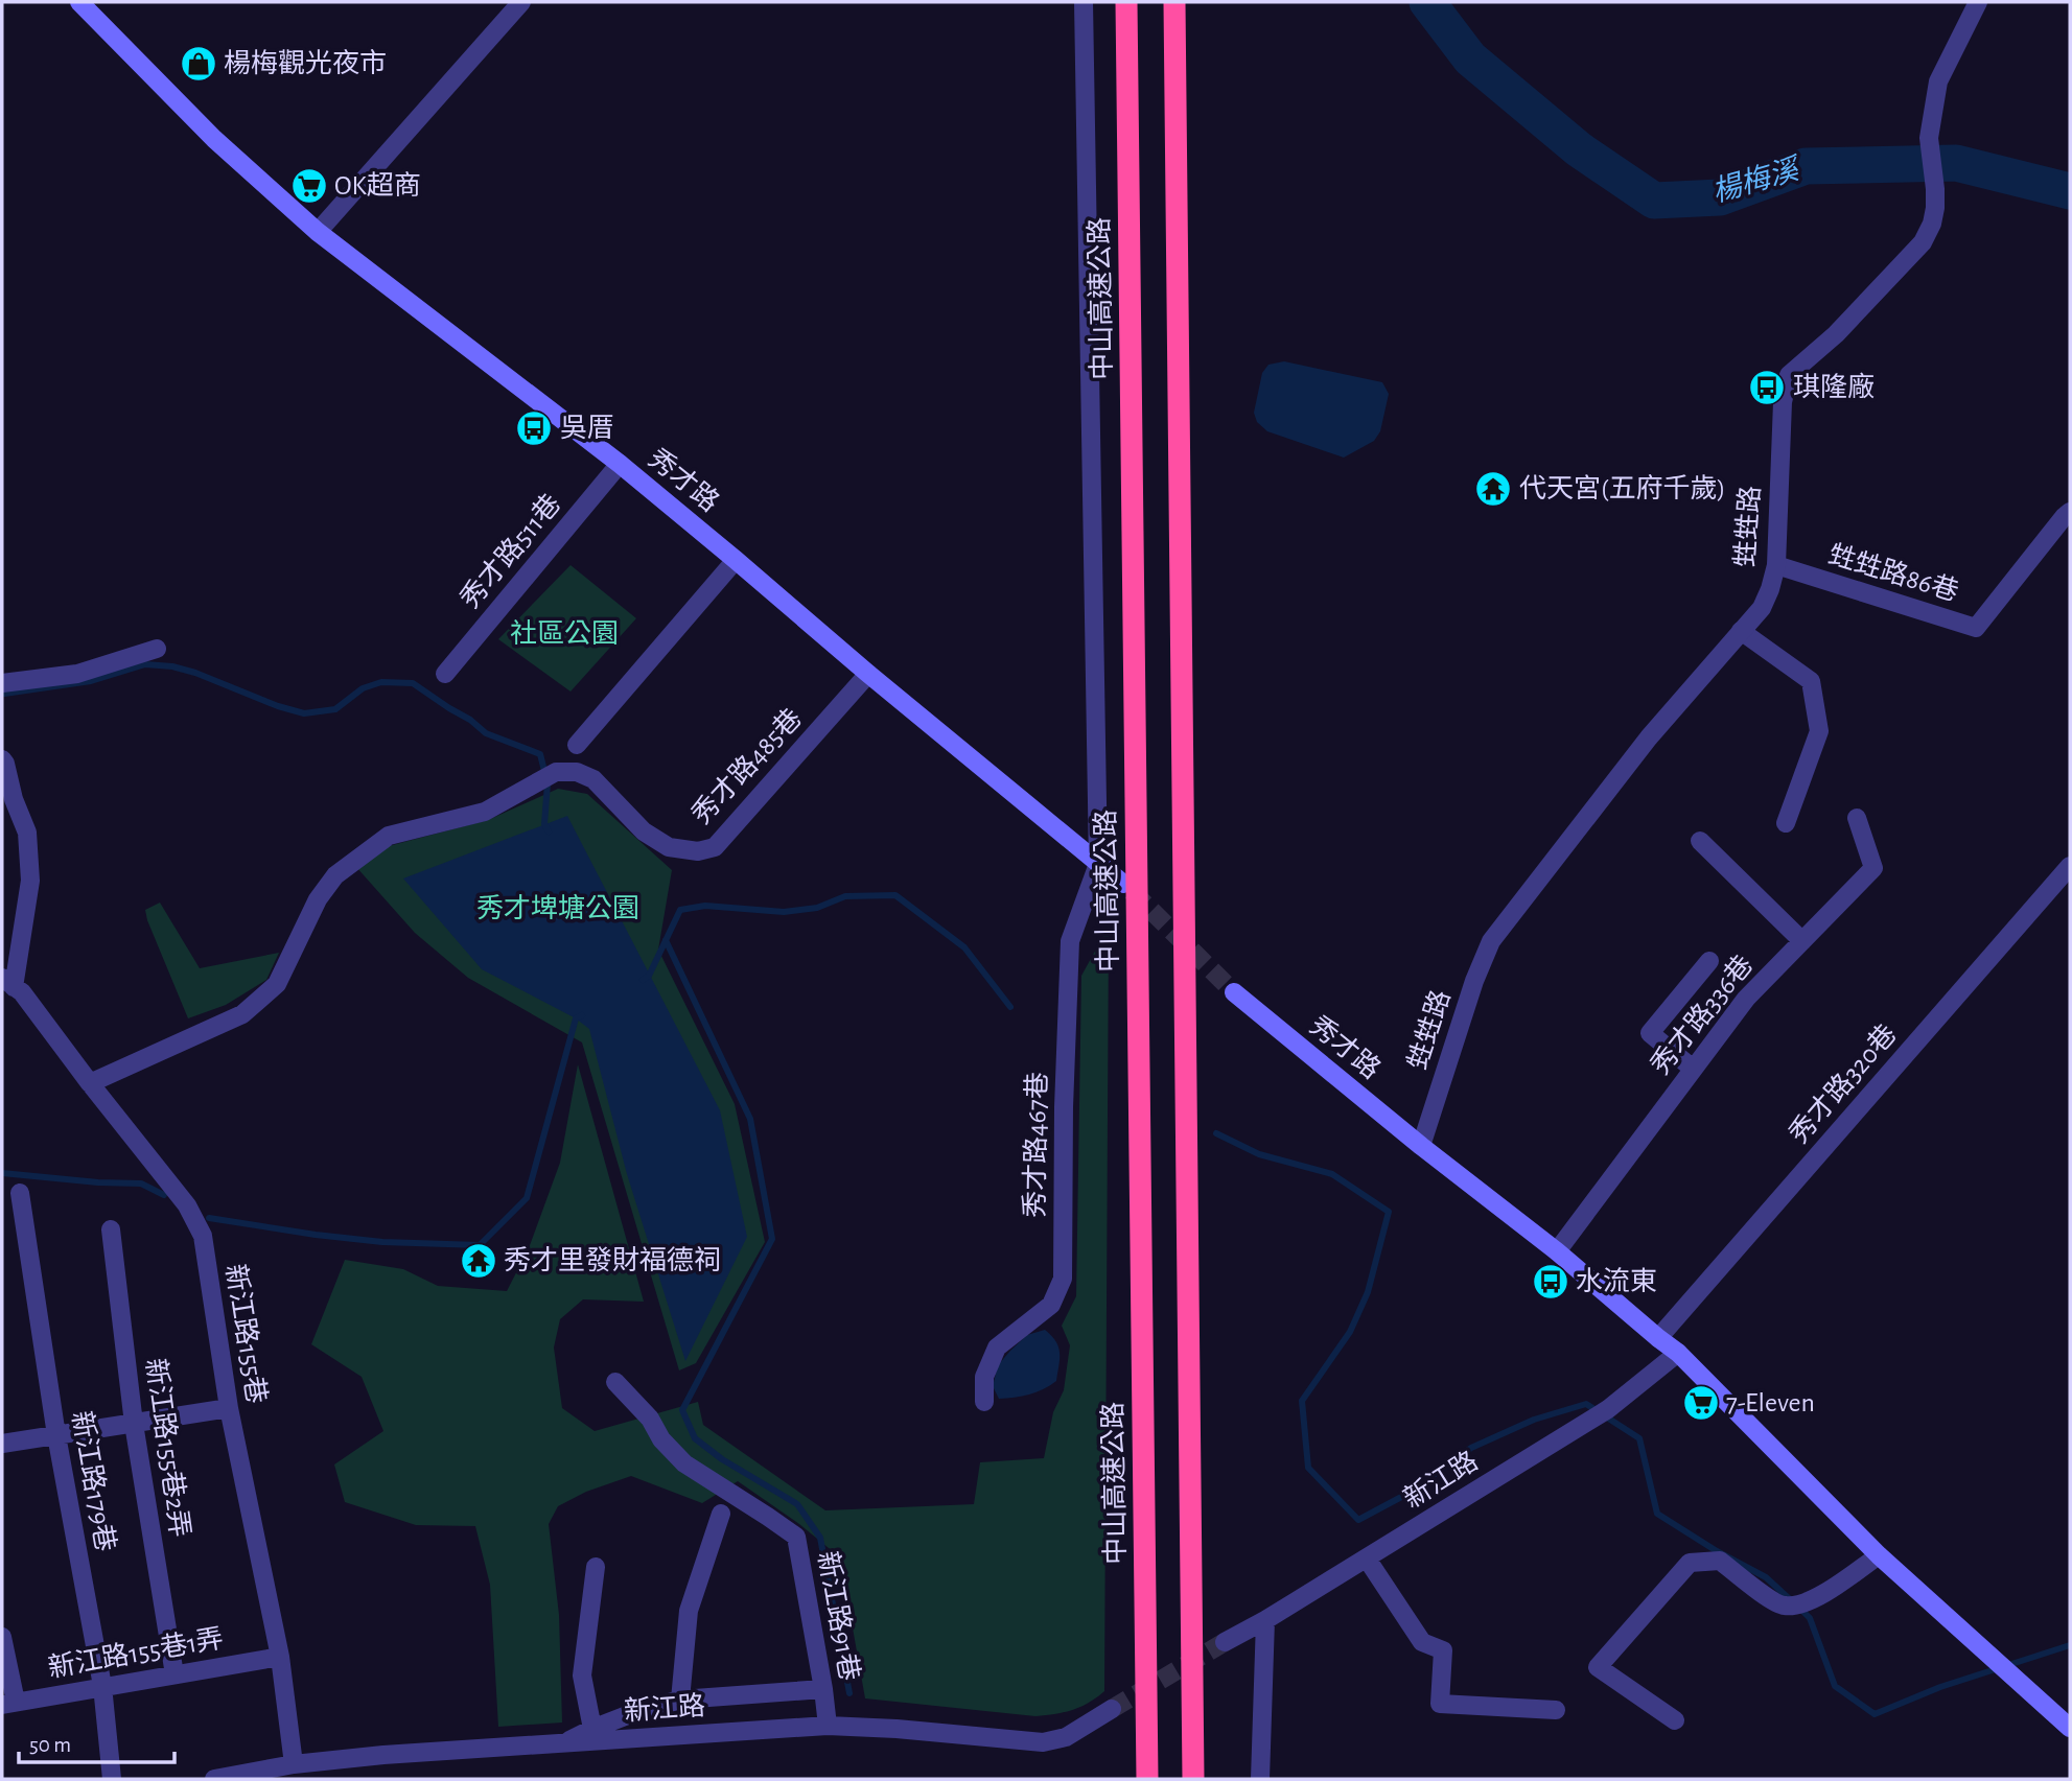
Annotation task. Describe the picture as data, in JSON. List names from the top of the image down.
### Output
{
  "streets": {
    "highway": ["中山高速公路"],
    "main road": ["秀才路"],
    "street": [
      "甡甡路",
      "秀才路511巷",
      "甡甡路86巷",
      "秀才路485巷",
      "秀才路336巷",
      "秀才路320巷",
      "秀才路467巷",
      "新江路155巷",
      "新江路155巷2弄",
      "新江路",
      "新江路179巷",
      "新江路91巷",
      "新江路155巷1弄"
    ]
  },
  "crossings": [
    ["秀才路", "甡甡路"],
    ["秀才路", "秀才路511巷"],
    ["秀才路", "秀才路485巷"],
    ["秀才路", "秀才路336巷"],
    ["秀才路", "秀才路320巷"],
    ["秀才路", "秀才路467巷"],
    ["秀才路", "新江路"],
    ["甡甡路", "甡甡路86巷"],
    ["秀才路485巷", "新江路155巷"],
    ["新江路155巷", "新江路"],
    ["新江路155巷", "新江路155巷1弄"],
    ["新江路155巷2弄", "新江路155巷1弄"],
    ["新江路", "新江路91巷"],
    ["新江路179巷", "新江路155巷1弄"]
  ],
  "water": ["楊梅溪"],
  "parks": ["社區公園", "秀才埤塘公園"],
  "places": {
    "shop": ["楊梅觀光夜市"],
    "supermarket": ["OK超商", "7-Eleven"],
    "bus stop": ["琪隆廠", "吳厝", "水流東"],
    "temple": ["代天宮(五府千歲)", "秀才里發財福德祠"]
  },
  "scale_bar": "50 m"
}
